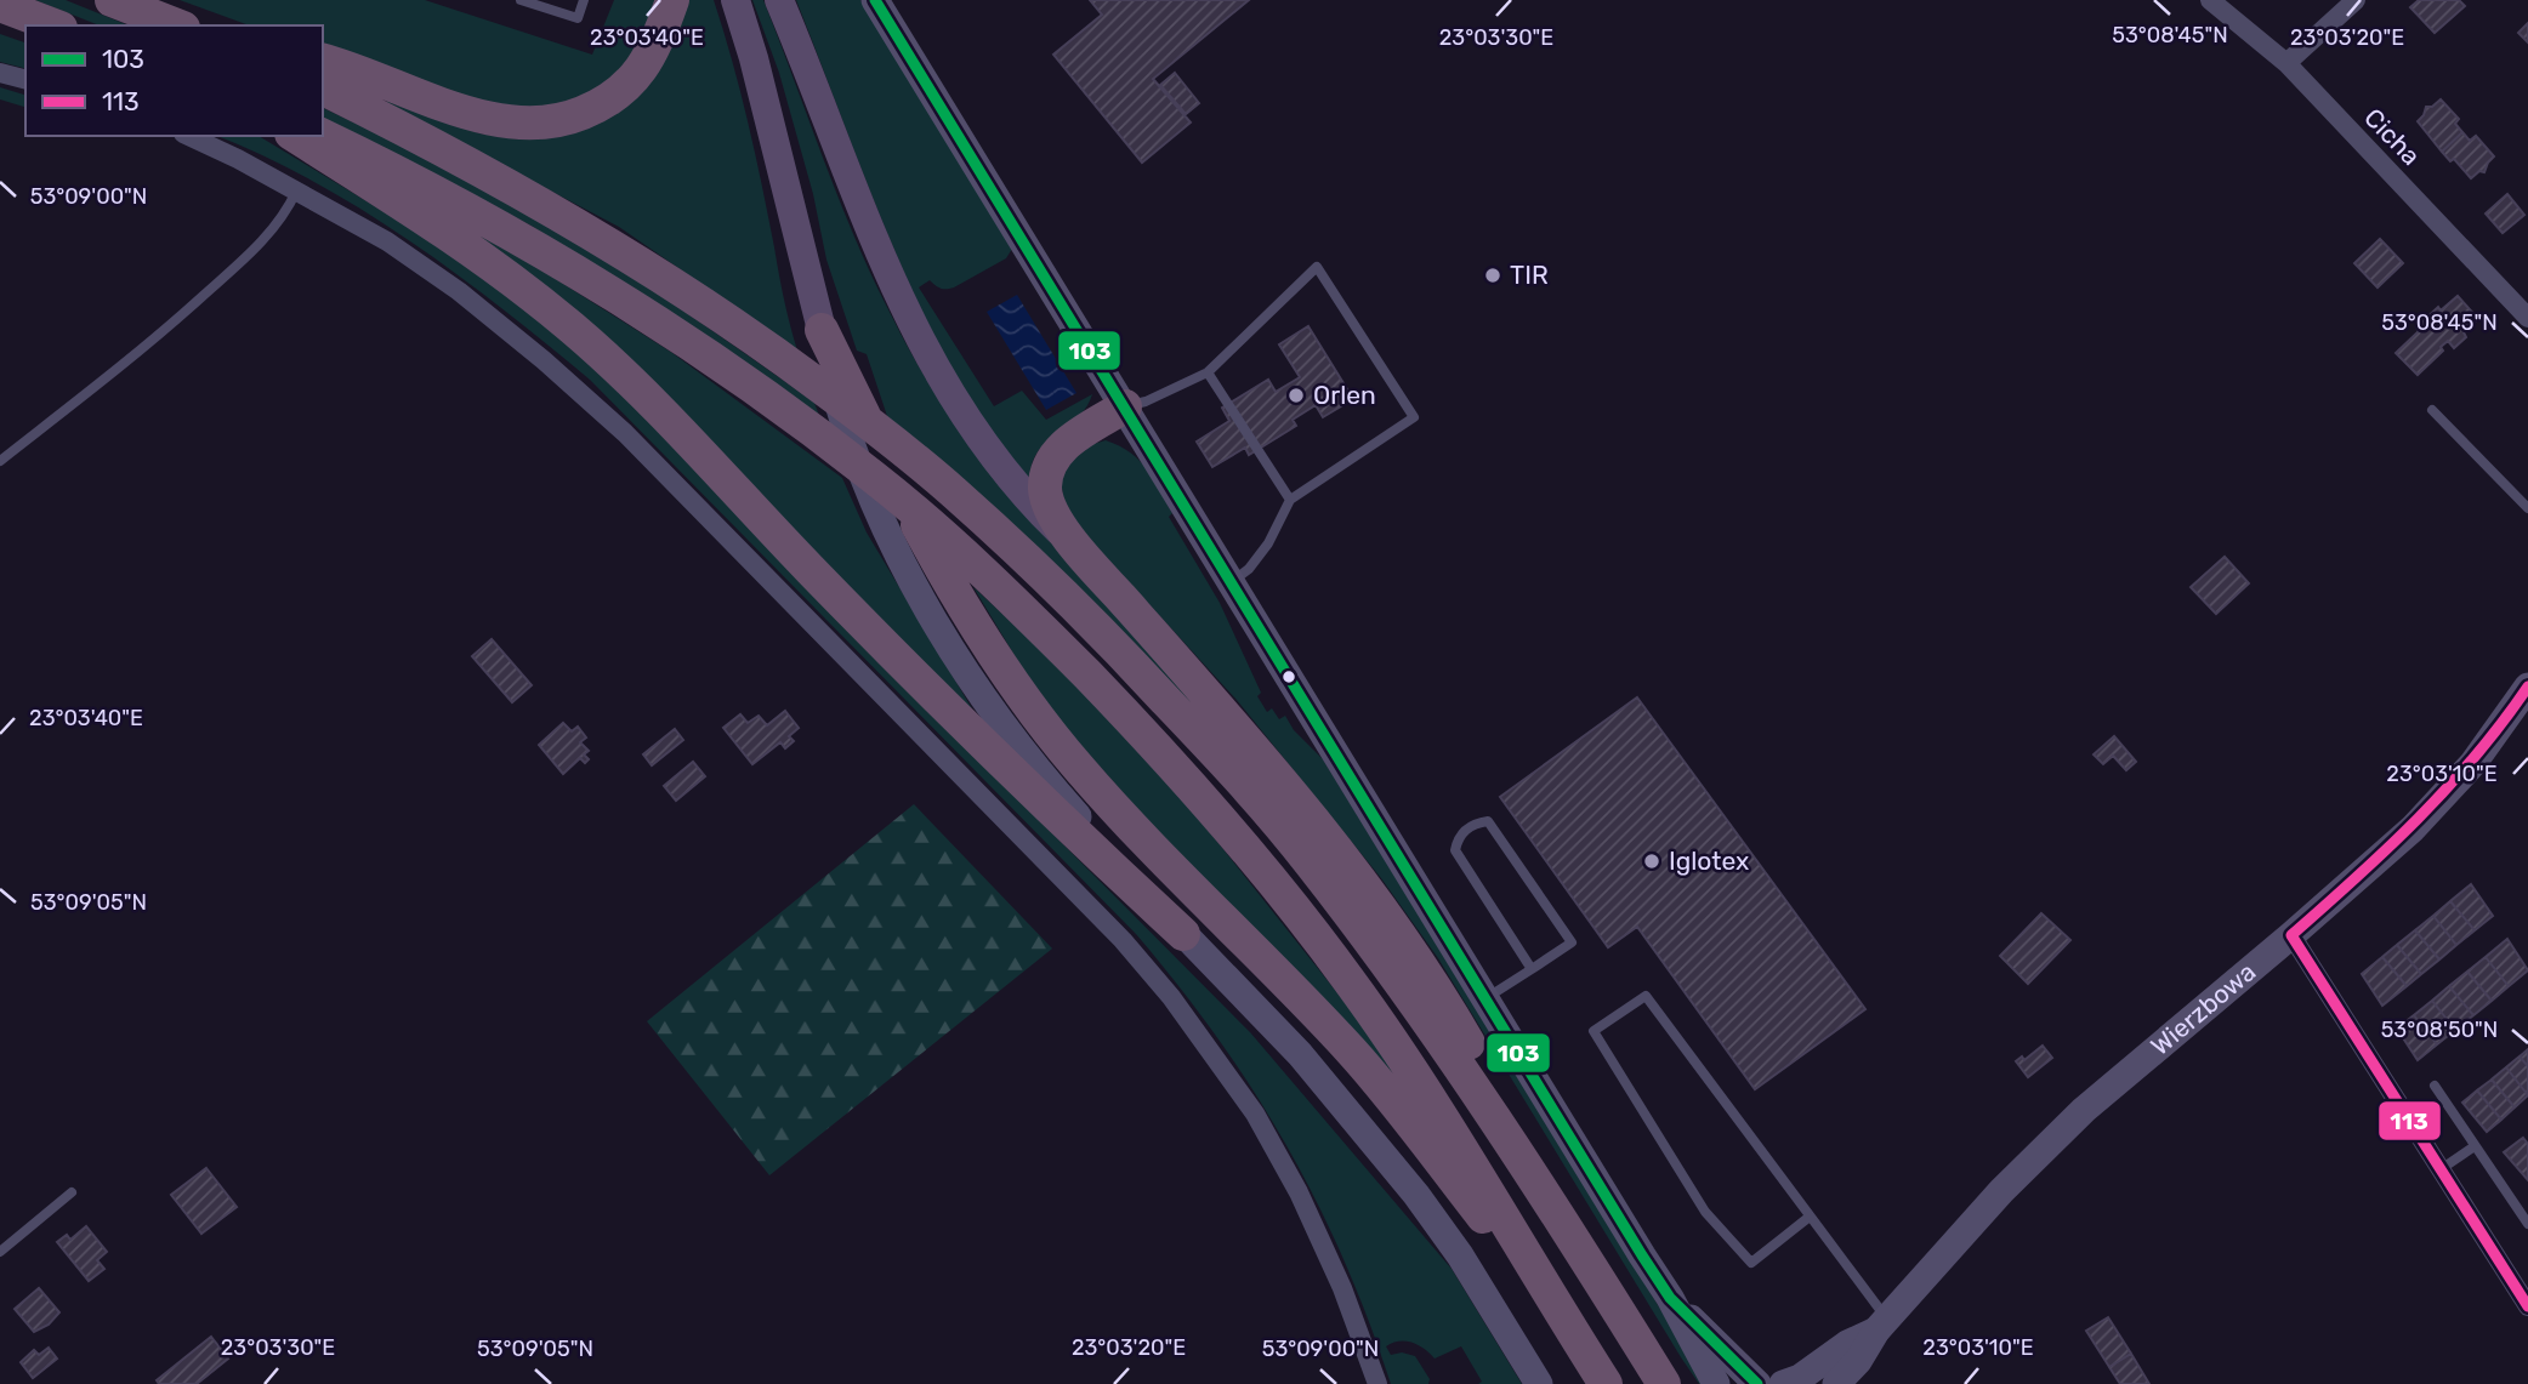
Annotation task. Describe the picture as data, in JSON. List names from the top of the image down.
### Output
{
  "streets": {
    "street": ["Cicha", "Wierzbowa"]
  },
  "places": ["TIR", "Orlen", "Iglotex"],
  "lines": ["transit line 103", "transit line 113"],
  "legend": ["103", "113"],
  "coordinates": [
    "53°08'45\"N",
    "23°03'40\"E",
    "23°03'30\"E",
    "23°03'20\"E",
    "53°09'00\"N",
    "23°03'10\"E",
    "53°09'05\"N",
    "53°08'50\"N"
  ]
}
